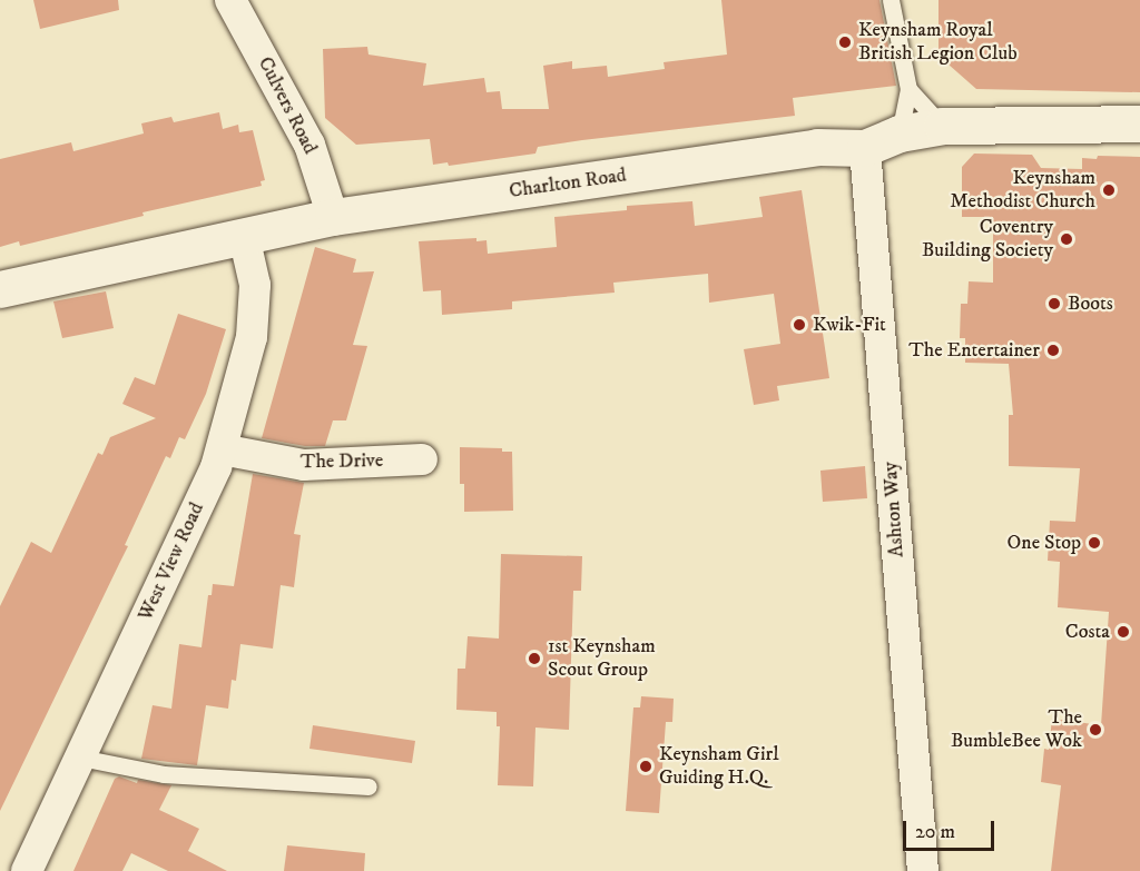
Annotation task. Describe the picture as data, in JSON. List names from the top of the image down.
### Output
{
  "streets": {
    "street": [
      "Culvers Road",
      "Charlton Road",
      "The Drive",
      "Ashton Way",
      "West View Road"
    ]
  },
  "crossings": [
    ["Culvers Road", "Charlton Road"],
    ["Charlton Road", "Ashton Way"],
    ["Charlton Road", "West View Road"],
    ["The Drive", "West View Road"]
  ],
  "places": [
    "Keynsham Royal British Legion Club",
    "Keynsham Methodist Church",
    "Coventry Building Society",
    "Boots",
    "Kwik-Fit",
    "The Entertainer",
    "One Stop",
    "Costa",
    "1st Keynsham Scout Group",
    "The BumbleBee Wok",
    "Keynsham Girl Guiding H.Q."
  ],
  "scale_bar": "20 m"
}
